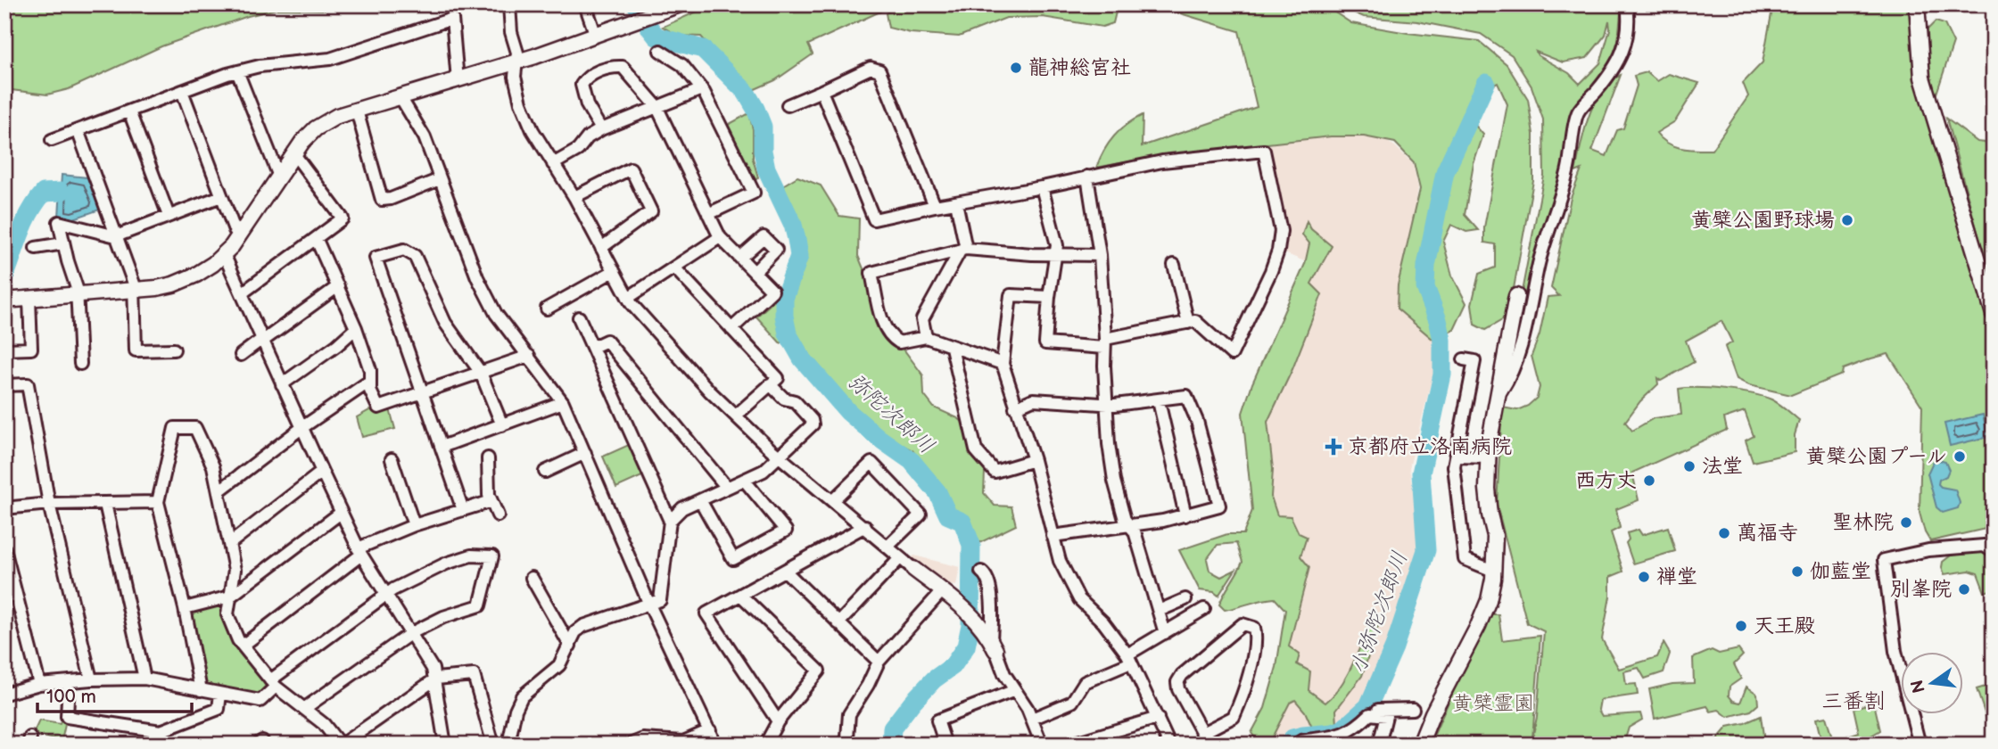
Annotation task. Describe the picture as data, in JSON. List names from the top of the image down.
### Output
{
  "districts": ["三番割"],
  "water": ["弥陀次郎川", "小弥陀次郎川"],
  "parks": ["黄檗霊園"],
  "places": {
    "other": [
      "龍神総宮社",
      "黄檗公園野球場",
      "黄檗公園プール",
      "法堂",
      "西方丈",
      "聖林院",
      "萬福寺",
      "伽藍堂",
      "禅堂",
      "別峯院",
      "天王殿"
    ],
    "health": ["京都府立洛南病院"]
  },
  "scale_bar": "100 m",
  "north": "left"
}
